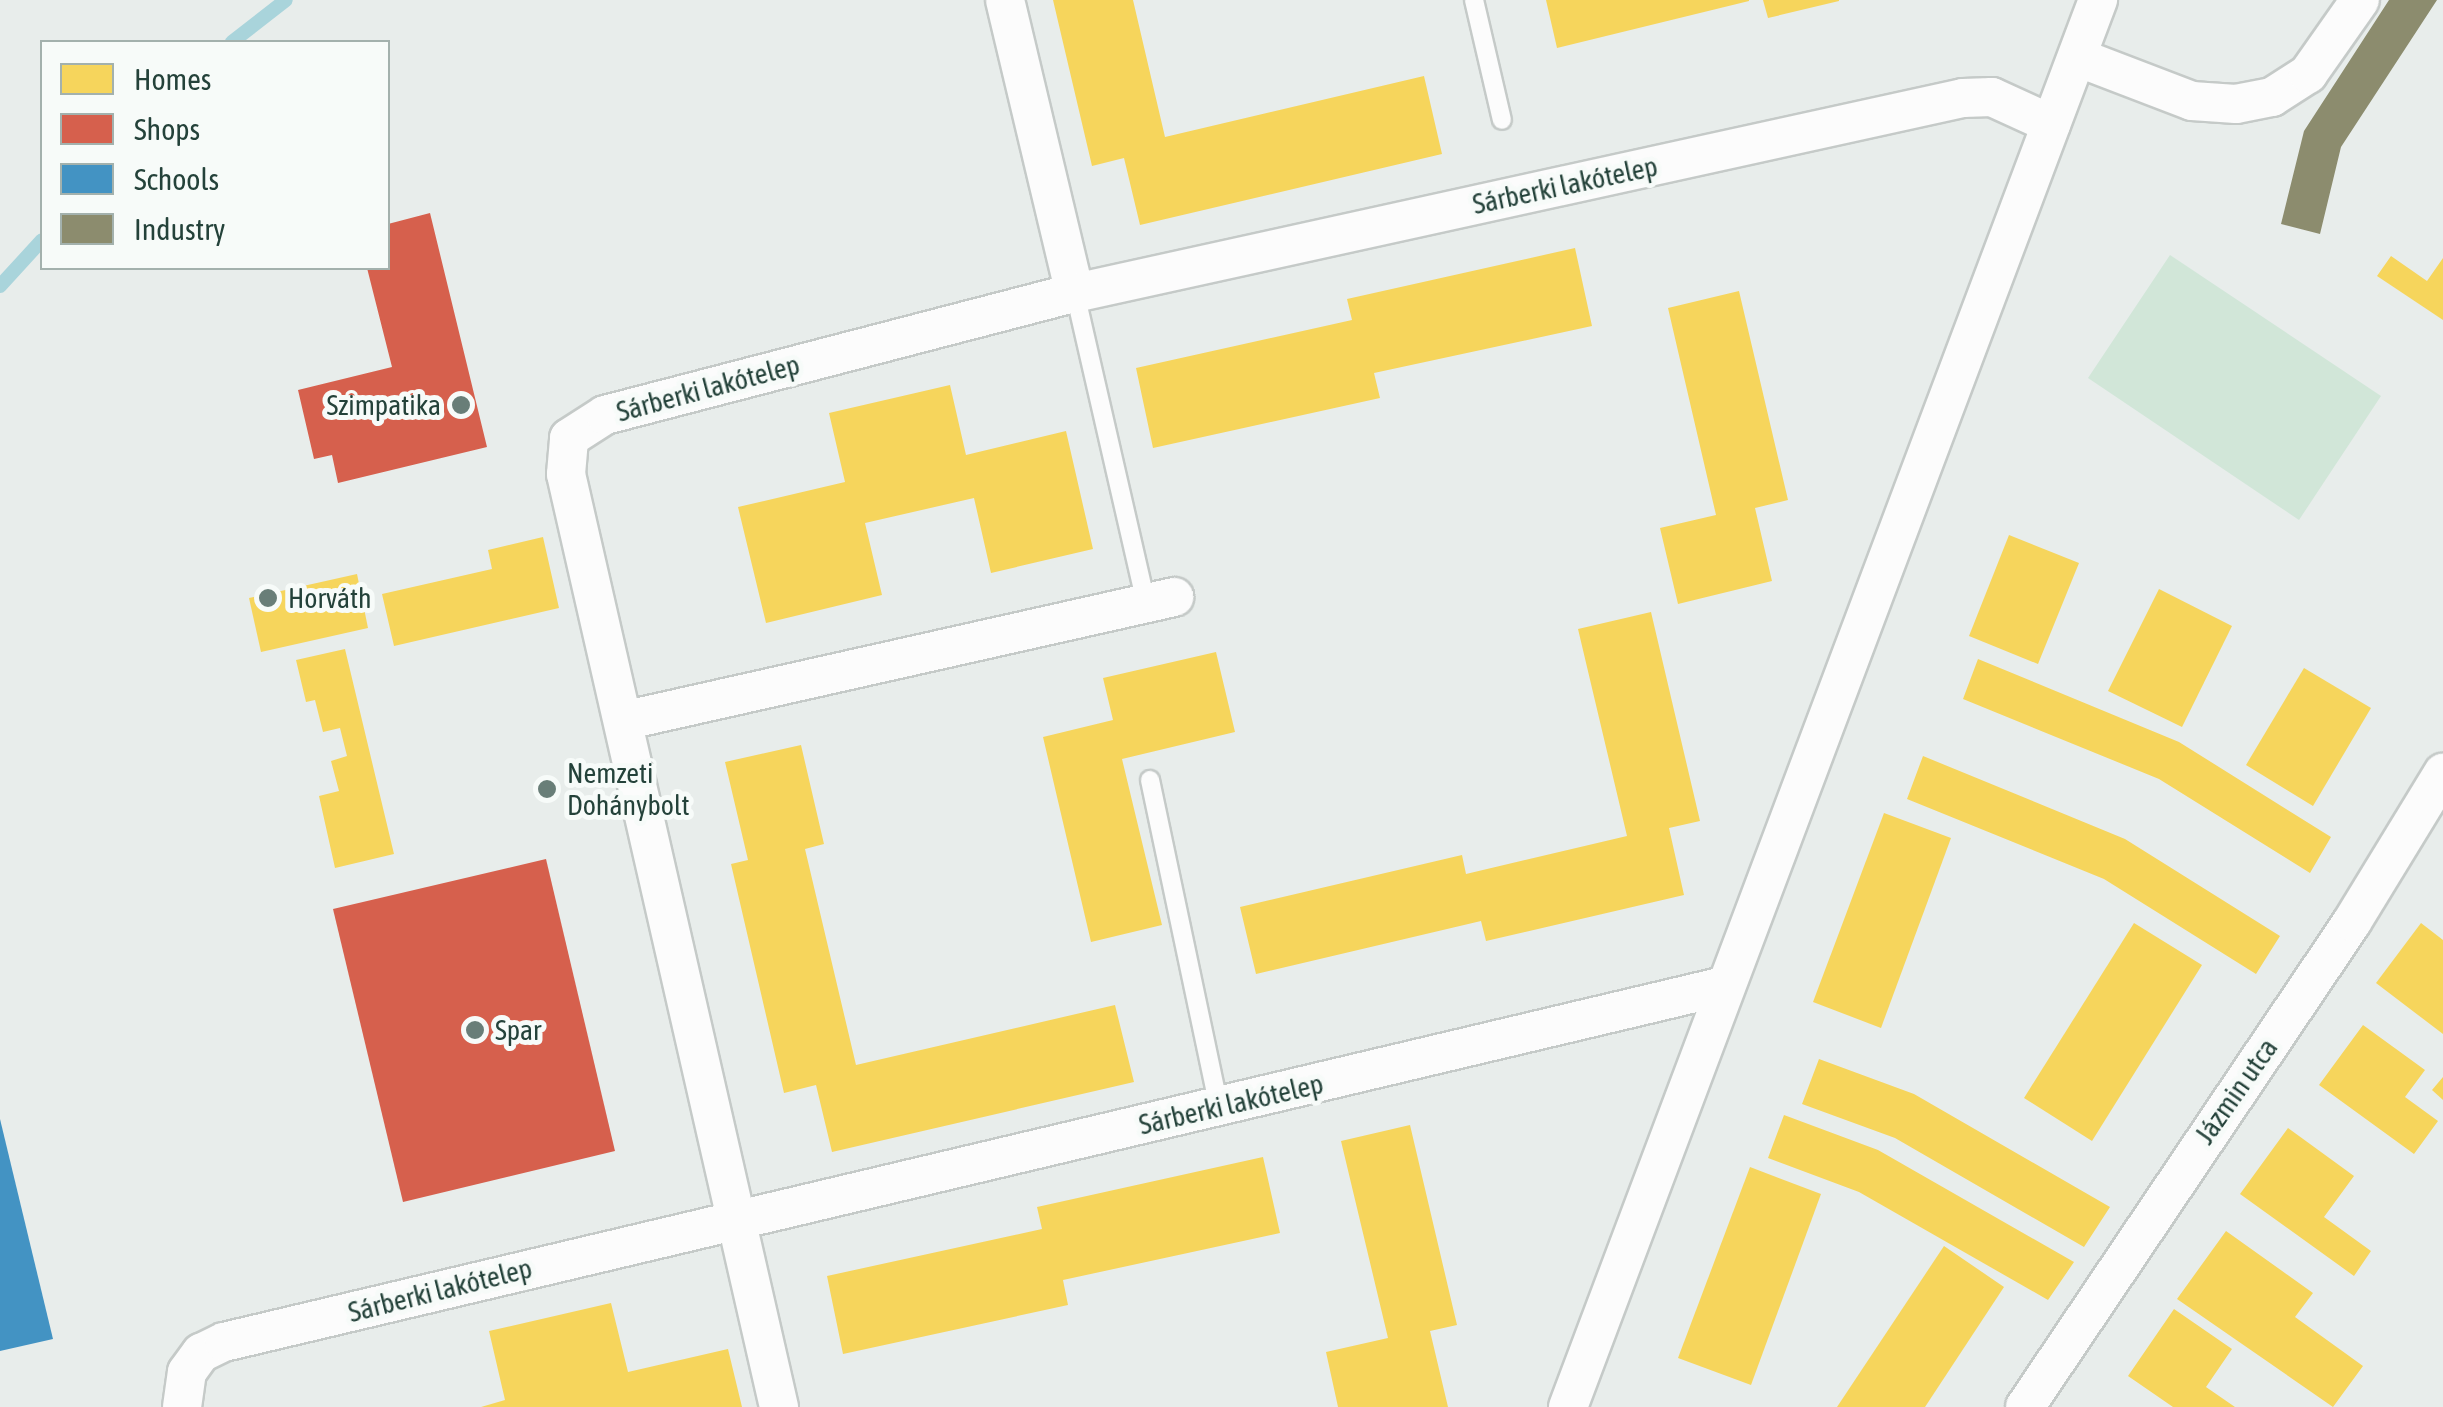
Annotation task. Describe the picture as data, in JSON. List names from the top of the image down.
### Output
{
  "streets": {
    "street": ["Sárberki lakótelep", "Jázmin utca"]
  },
  "places": [
    "Szimpatika",
    "Horváth",
    "Nemzeti Dohánybolt",
    "Spar"
  ],
  "legend": [
    "Homes",
    "Shops",
    "Schools",
    "Industry"
  ]
}
